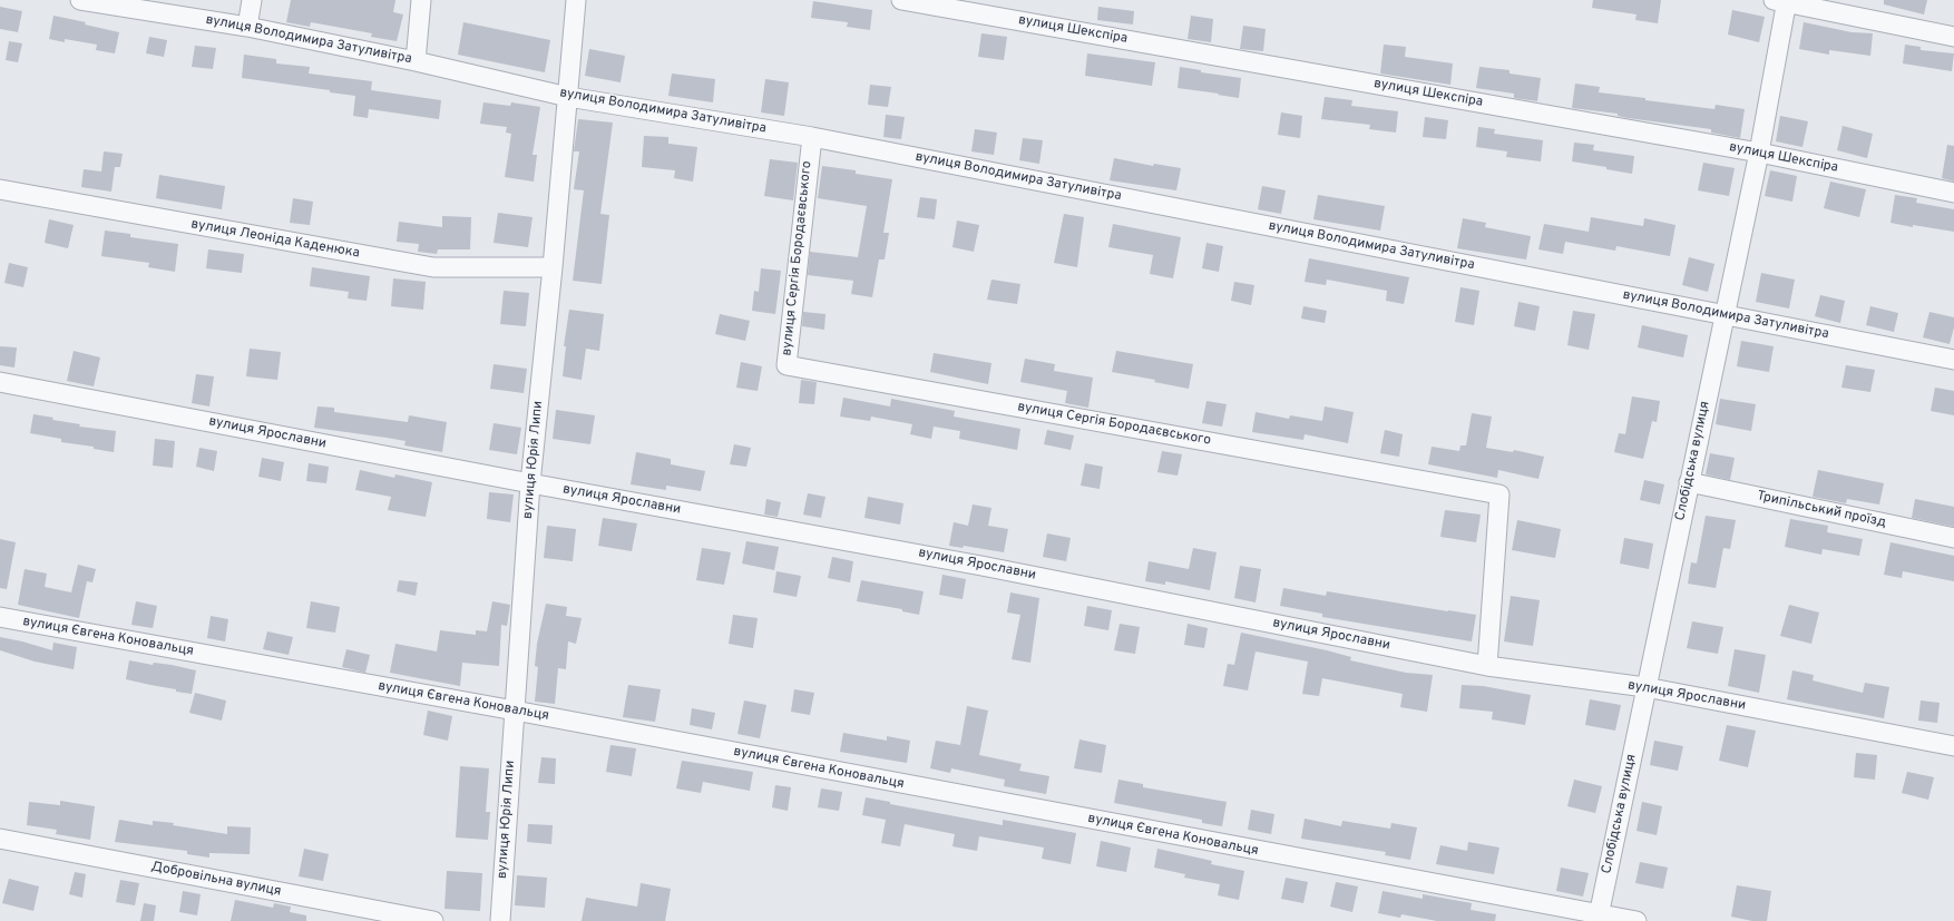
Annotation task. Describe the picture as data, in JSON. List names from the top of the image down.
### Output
{
  "streets": {
    "street": [
      "вулиця Шекспіра",
      "вулиця Володимира Затуливітра",
      "вулиця Леоніда Каденюка",
      "вулиця Сергія Бородаєвського",
      "вулиця Ярославни",
      "вулиця Юрія Липи",
      "Слобідська вулиця",
      "Трипільський проїзд",
      "вулиця Євгена Коновальця",
      "Добровільна вулиця"
    ]
  },
  "crossings": [
    ["вулиця Шекспіра", "Слобідська вулиця"],
    ["вулиця Володимира Затуливітра", "вулиця Сергія Бородаєвського"],
    ["вулиця Володимира Затуливітра", "вулиця Юрія Липи"],
    ["вулиця Володимира Затуливітра", "Слобідська вулиця"],
    ["вулиця Леоніда Каденюка", "вулиця Юрія Липи"],
    ["вулиця Сергія Бородаєвського", "вулиця Ярославни"],
    ["вулиця Ярославни", "вулиця Юрія Липи"],
    ["вулиця Ярославни", "Слобідська вулиця"],
    ["вулиця Юрія Липи", "вулиця Євгена Коновальця"],
    ["Слобідська вулиця", "Трипільський проїзд"],
    ["Слобідська вулиця", "вулиця Євгена Коновальця"]
  ]
}
